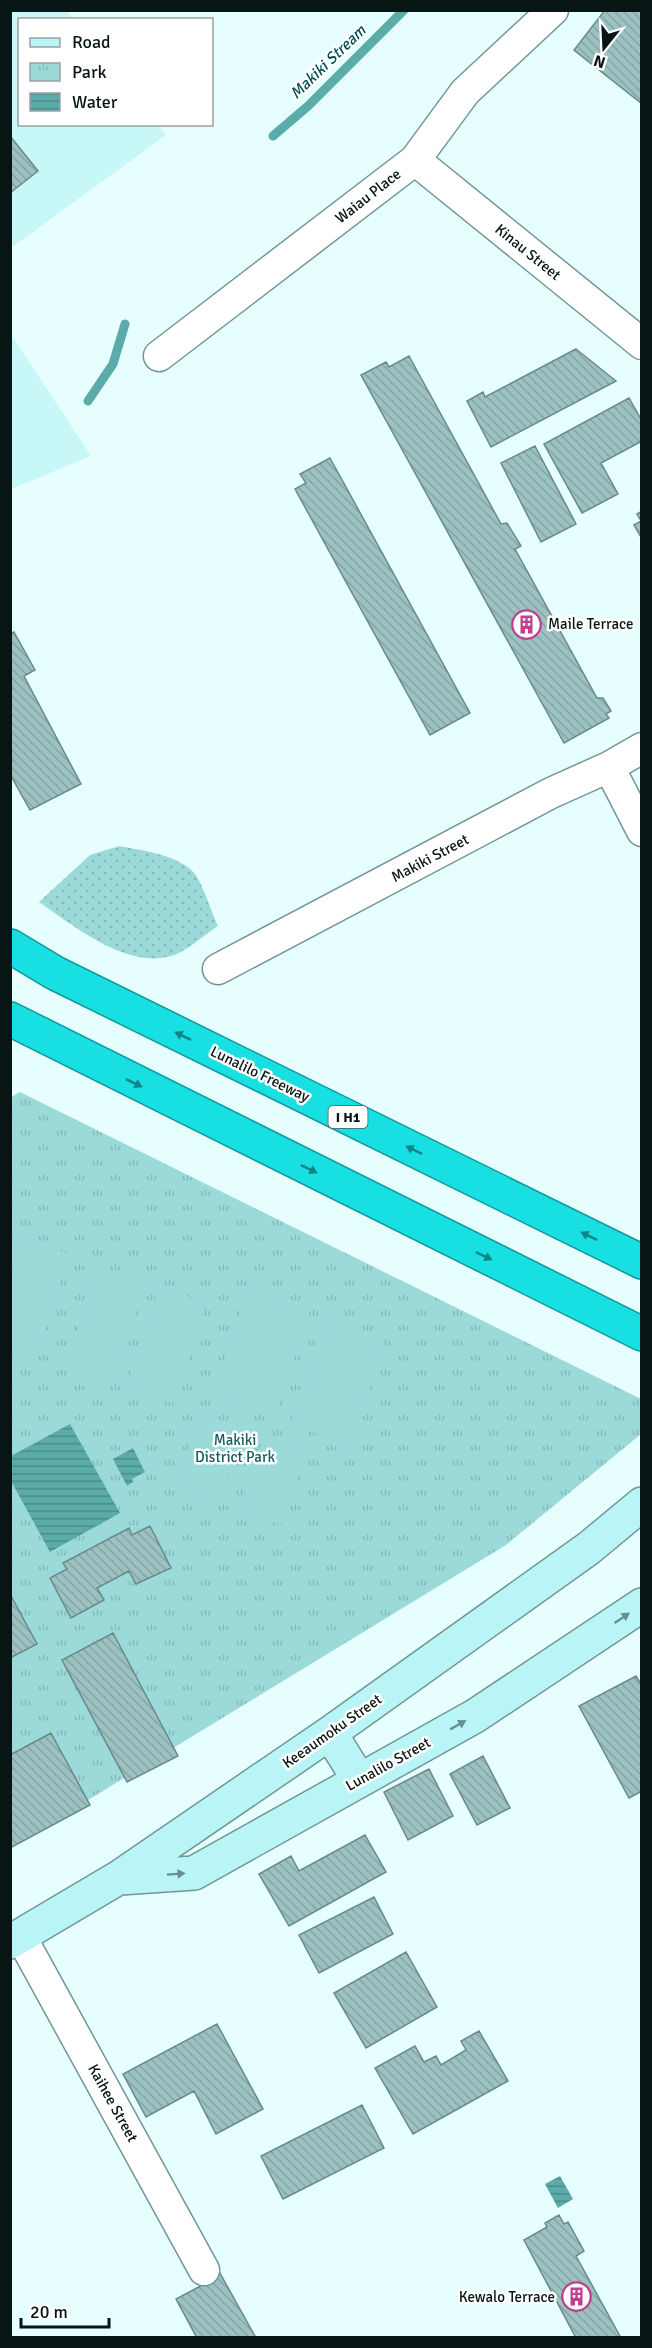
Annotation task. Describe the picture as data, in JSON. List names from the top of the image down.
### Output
{
  "streets": {
    "highway": ["Lunalilo Freeway", "I H1"],
    "main road": ["Keeaumoku Street", "Lunalilo Street"],
    "street": [
      "Waiau Place",
      "Kinau Street",
      "Makiki Street",
      "Kaihee Street"
    ]
  },
  "crossings": [
    ["Waiau Place", "Kinau Street"],
    ["Keeaumoku Street", "Lunalilo Street"],
    ["Keeaumoku Street", "Kaihee Street"]
  ],
  "one_way": ["Lunalilo Street"],
  "water": ["Makiki Stream"],
  "parks": ["Makiki District Park"],
  "places": {
    "building": ["Maile Terrace", "Kewalo Terrace"]
  },
  "legend": ["Road", "Park", "Water"],
  "scale_bar": "20 m",
  "north": "bottom"
}
